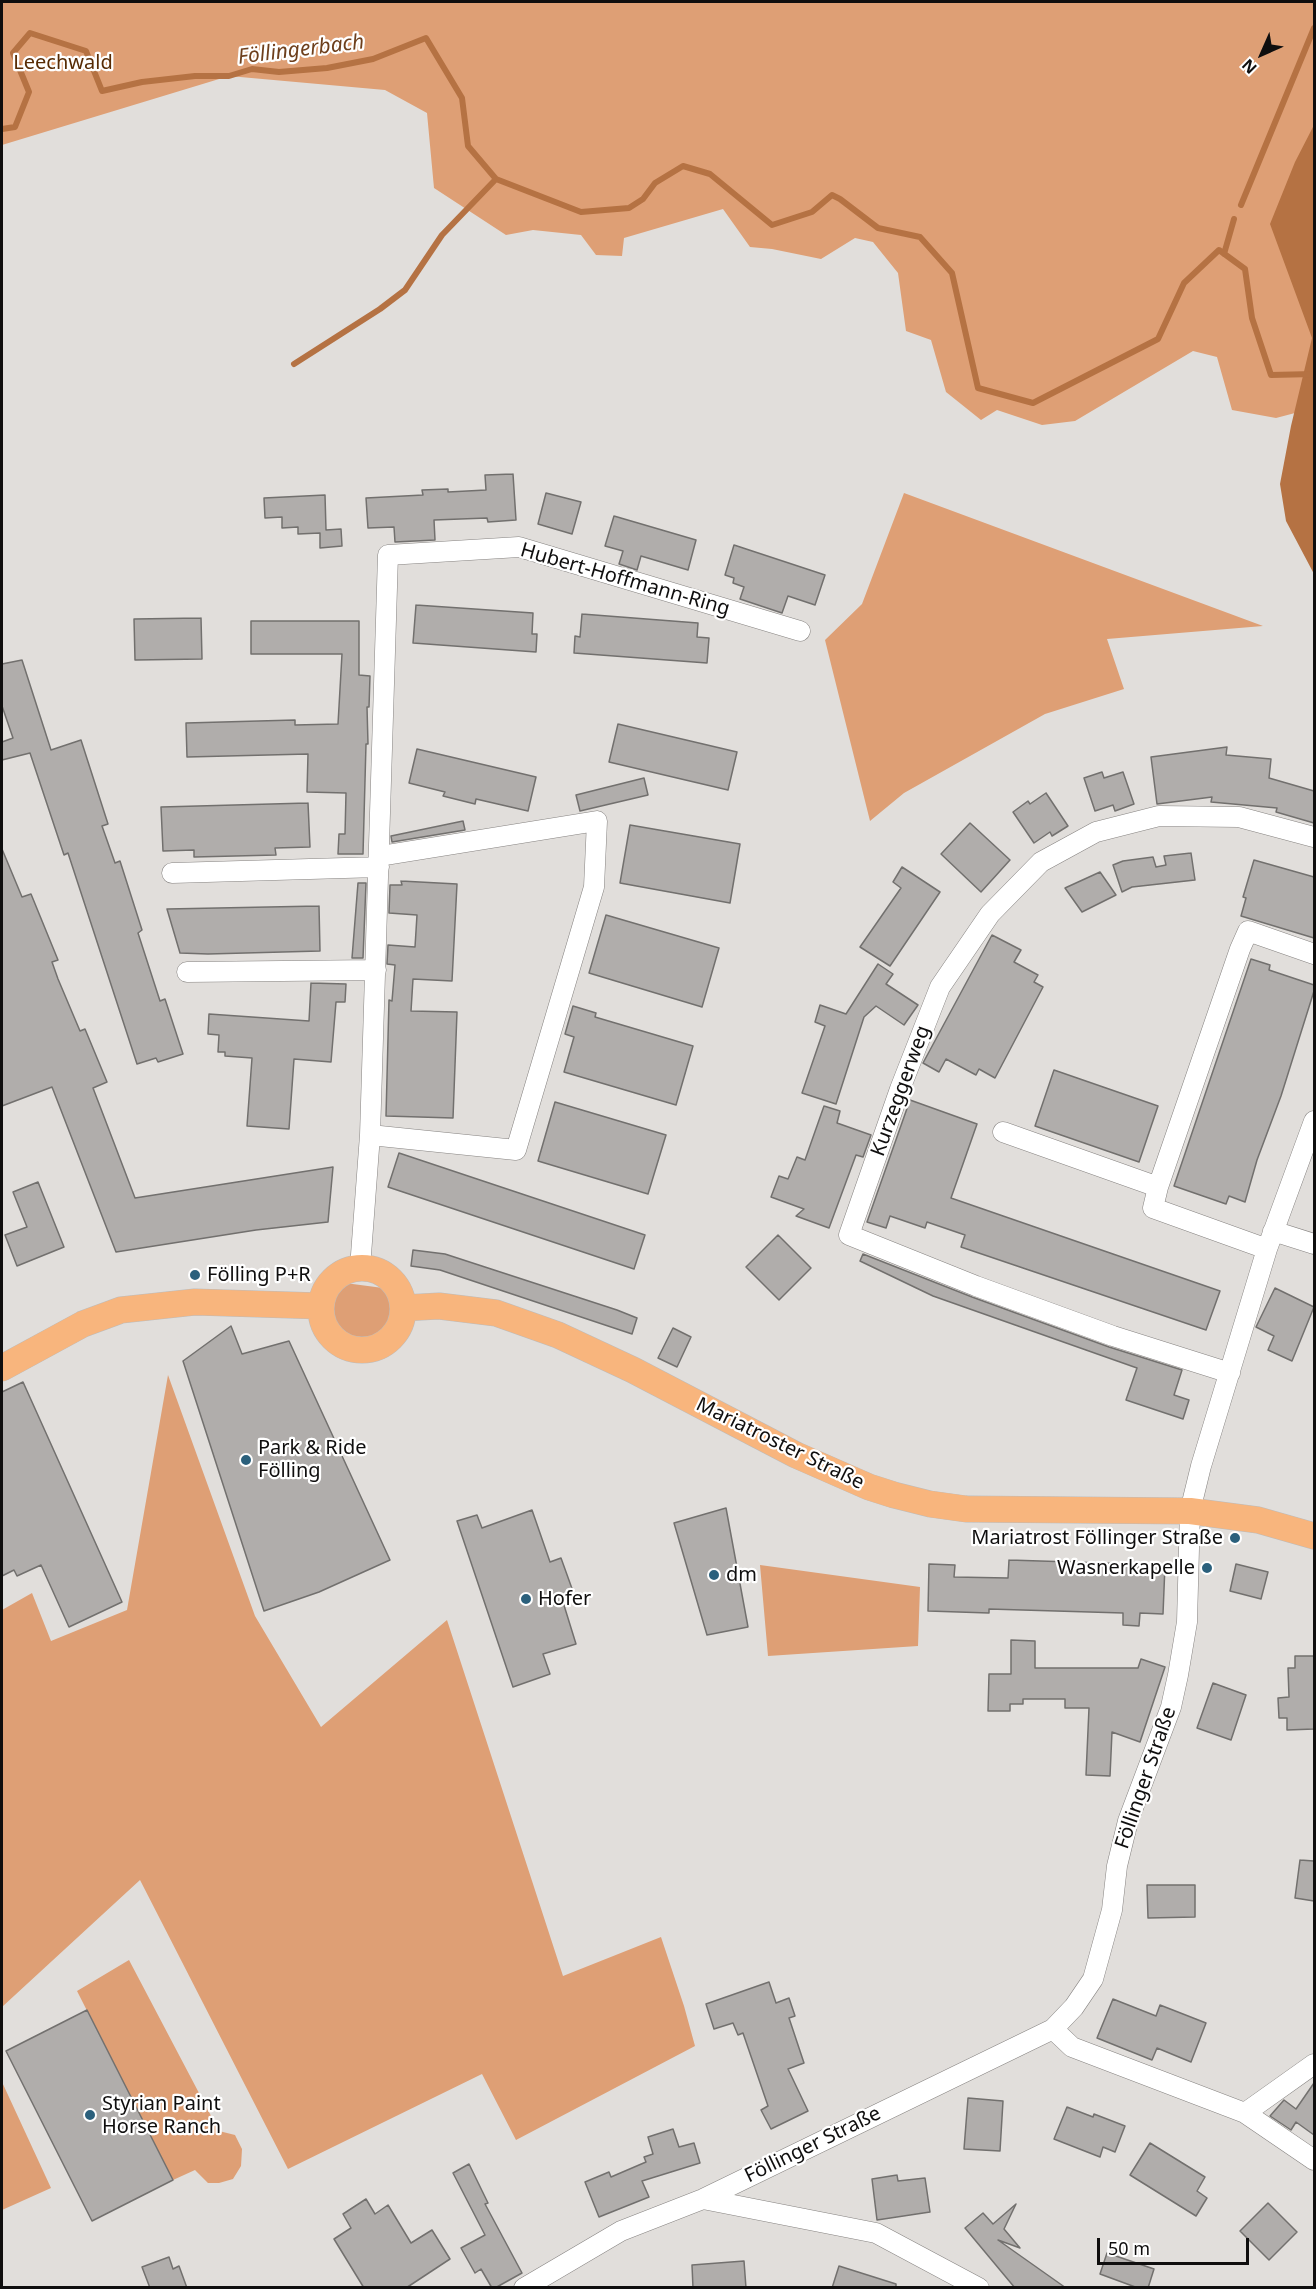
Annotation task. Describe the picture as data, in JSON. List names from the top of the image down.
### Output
{
  "streets": {
    "main road": ["Mariatroster Straße"],
    "street": ["Hubert-Hoffmann-Ring", "Kurzeggerweg", "Föllinger Straße"]
  },
  "crossings": [
    ["Hubert-Hoffmann-Ring", "Mariatroster Straße"],
    ["Mariatroster Straße", "Föllinger Straße"]
  ],
  "water": ["Föllingerbach"],
  "parks": ["Leechwald"],
  "places": [
    "Fölling P+R",
    "Park & Ride Fölling",
    "Mariatrost Föllinger Straße",
    "Wasnerkapelle",
    "dm",
    "Hofer",
    "Styrian Paint Horse Ranch"
  ],
  "scale_bar": "50 m",
  "north": "bottom left"
}
